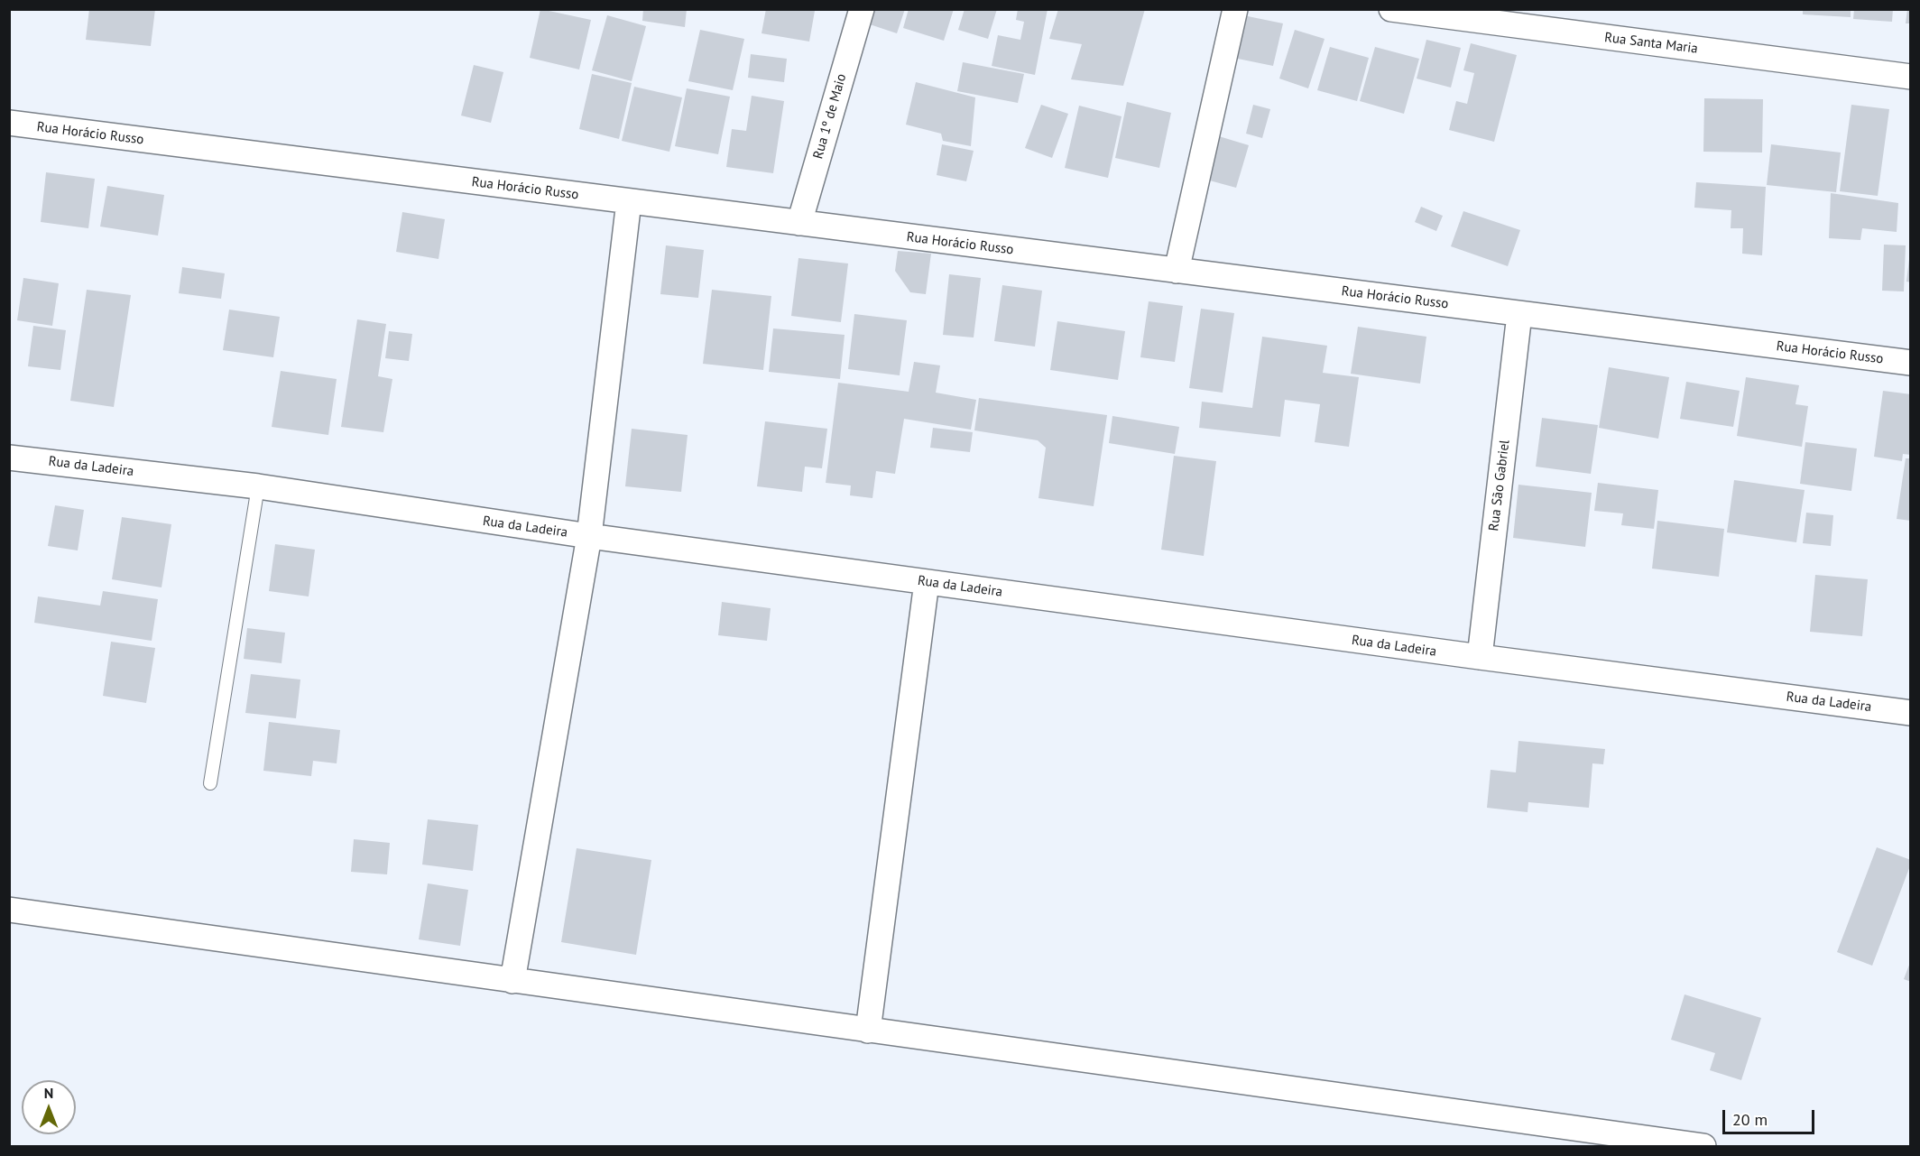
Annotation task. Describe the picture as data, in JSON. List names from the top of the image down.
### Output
{
  "streets": {
    "street": [
      "Rua Santa Maria",
      "Rua 1º de Maio",
      "Rua Horácio Russo",
      "Rua da Ladeira",
      "Rua São Gabriel"
    ]
  },
  "crossings": [
    ["Rua 1º de Maio", "Rua Horácio Russo"],
    ["Rua Horácio Russo", "Rua São Gabriel"],
    ["Rua da Ladeira", "Rua São Gabriel"]
  ],
  "scale_bar": "20 m",
  "north": "top"
}
